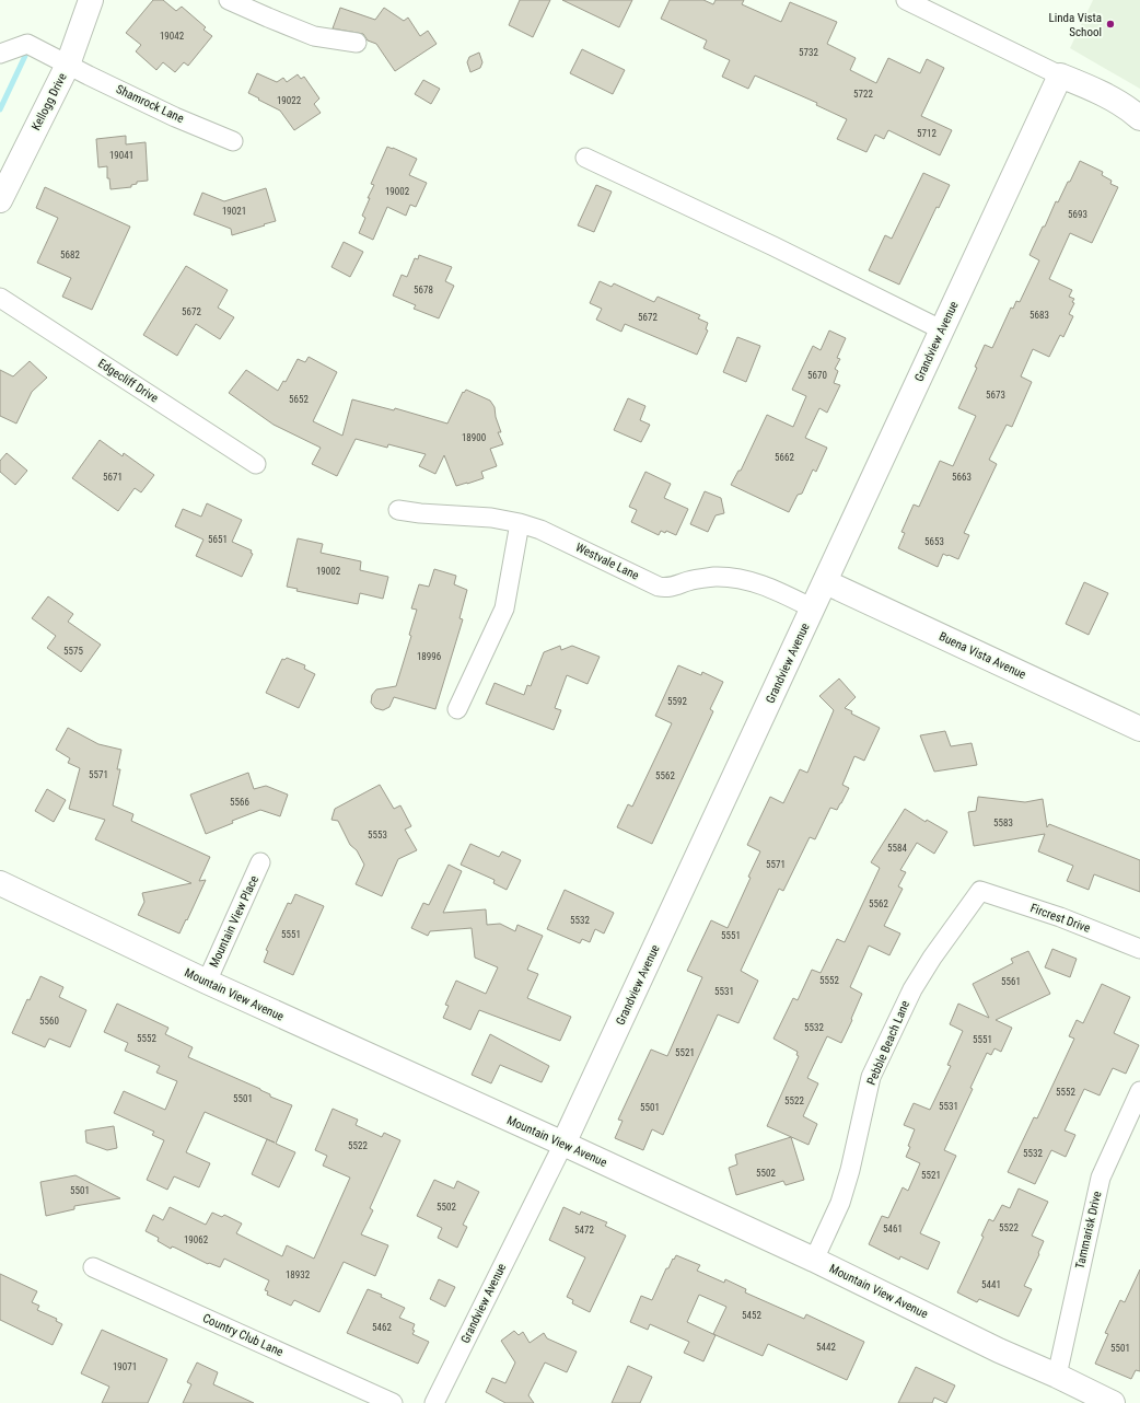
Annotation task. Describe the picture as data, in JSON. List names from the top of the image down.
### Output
{
  "streets": {
    "street": [
      "Kellogg Drive",
      "Shamrock Lane",
      "Grandview Avenue",
      "Edgecliff Drive",
      "Westvale Lane",
      "Buena Vista Avenue",
      "Fircrest Drive",
      "Mountain View Place",
      "Mountain View Avenue",
      "Pebble Beach Lane",
      "Tammarisk Drive",
      "Country Club Lane"
    ]
  },
  "crossings": [
    ["Kellogg Drive", "Shamrock Lane"],
    ["Grandview Avenue", "Westvale Lane"],
    ["Grandview Avenue", "Buena Vista Avenue"],
    ["Grandview Avenue", "Mountain View Avenue"],
    ["Fircrest Drive", "Pebble Beach Lane"],
    ["Mountain View Place", "Mountain View Avenue"],
    ["Mountain View Avenue", "Pebble Beach Lane"],
    ["Mountain View Avenue", "Tammarisk Drive"]
  ],
  "places": ["Linda Vista School"],
  "house_numbers": [
    "19042",
    "5732",
    "5722",
    "19022",
    "5712",
    "19041",
    "19002",
    "19021",
    "5693",
    "5682",
    "5678",
    "5672",
    "5683",
    "5672",
    "5670",
    "5673",
    "5652",
    "18900",
    "5662",
    "5671",
    "5663",
    "5651",
    "5653",
    "19002",
    "5575",
    "18996",
    "5592",
    "5571",
    "5562",
    "5566",
    "5583",
    "5553",
    "5584",
    "5571",
    "5562",
    "5532",
    "5551",
    "5551",
    "5552",
    "5561",
    "5531",
    "5560",
    "5532",
    "5552",
    "5551",
    "5521",
    "5552",
    "5501",
    "5522",
    "5531",
    "5501",
    "5522",
    "5532",
    "5502",
    "5521",
    "5501",
    "5502",
    "5522",
    "5461",
    "5472",
    "19062",
    "18932",
    "5441",
    "5452",
    "5462",
    "5442",
    "5501",
    "19071"
  ]
}
